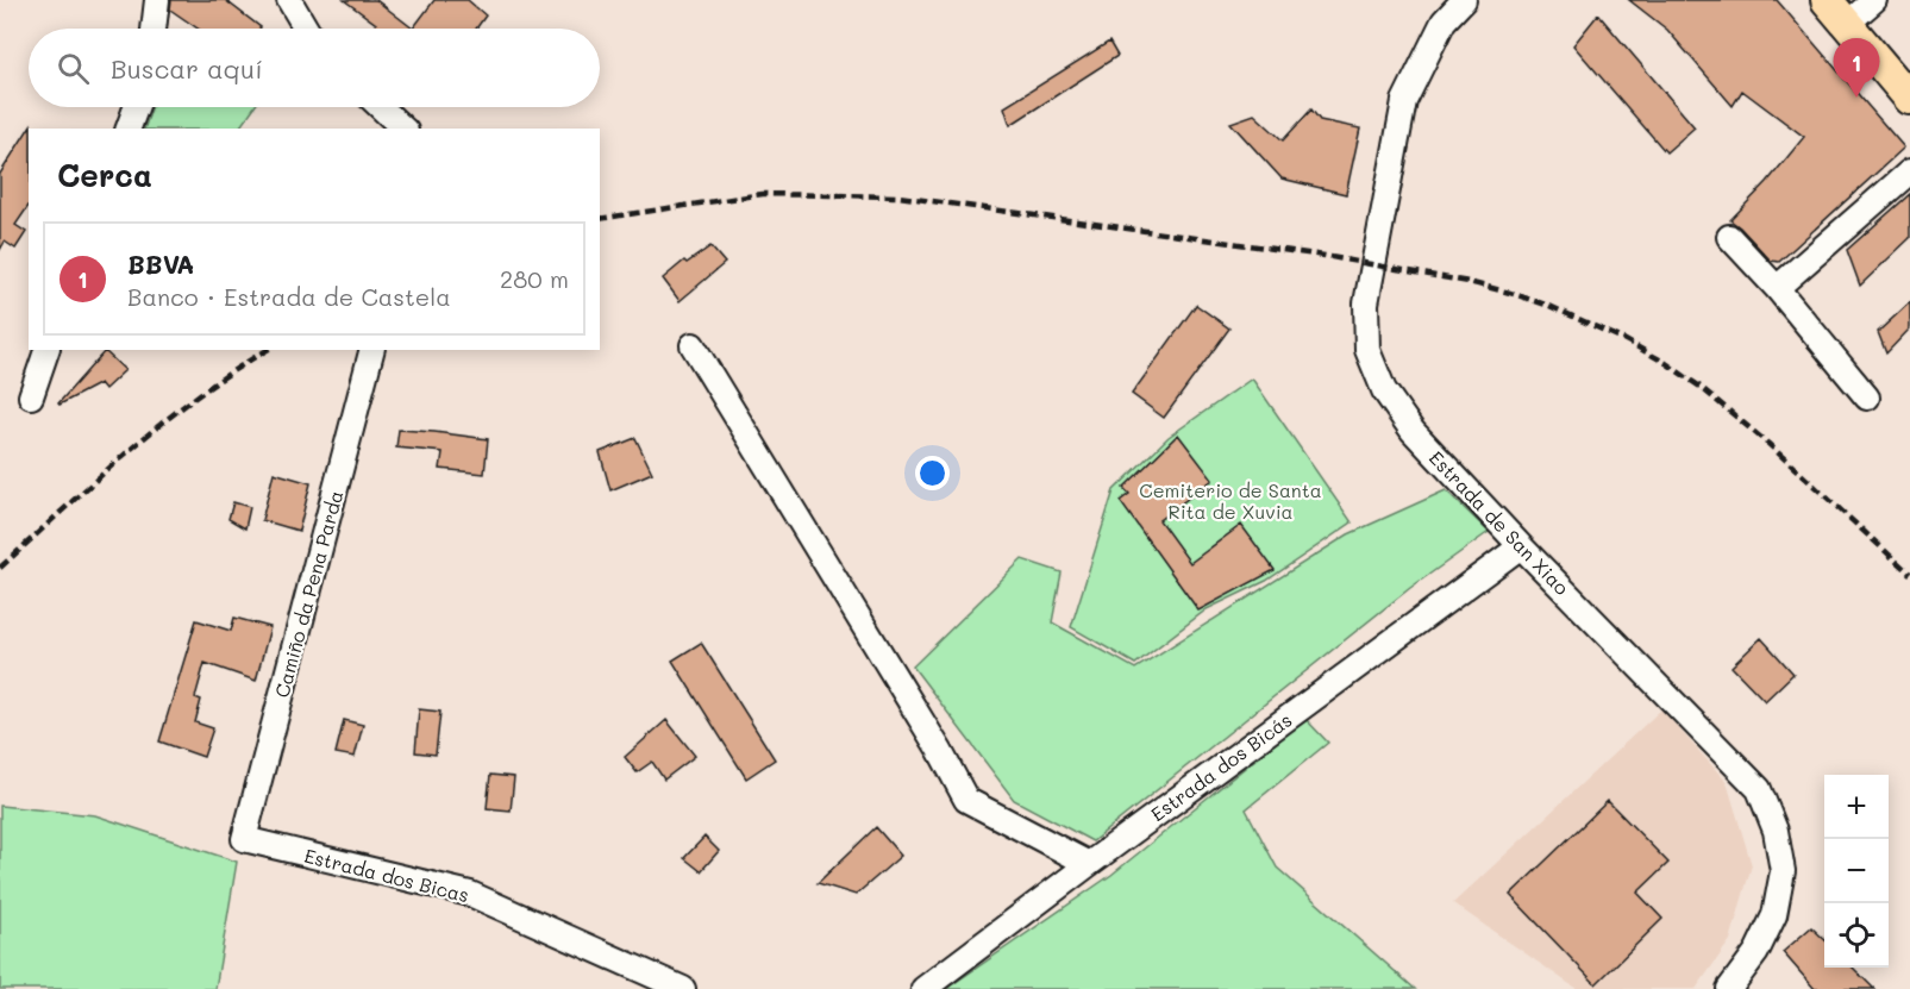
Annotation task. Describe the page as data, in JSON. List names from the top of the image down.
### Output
{
  "streets": {
    "street": [
      "Estrada de San Xiao",
      "Camiño da Pena Parda",
      "Estrada dos Bicás",
      "Estrada dos Bicas"
    ]
  },
  "crossings": [
    ["Estrada de San Xiao", "Estrada dos Bicás"],
    ["Camiño da Pena Parda", "Estrada dos Bicas"]
  ],
  "parks": ["Cemiterio de Santa Rita de Xuvia"],
  "page": {
    "search": "Buscar aquí",
    "pins": "1",
    "heading": "Cerca",
    "list": [
      {
        "mark": "1",
        "name": "BBVA",
        "note": "Banco · Estrada de Castela",
        "value": "280 m"
      }
    ],
    "map_buttons": ["+", "−"]
  }
}
